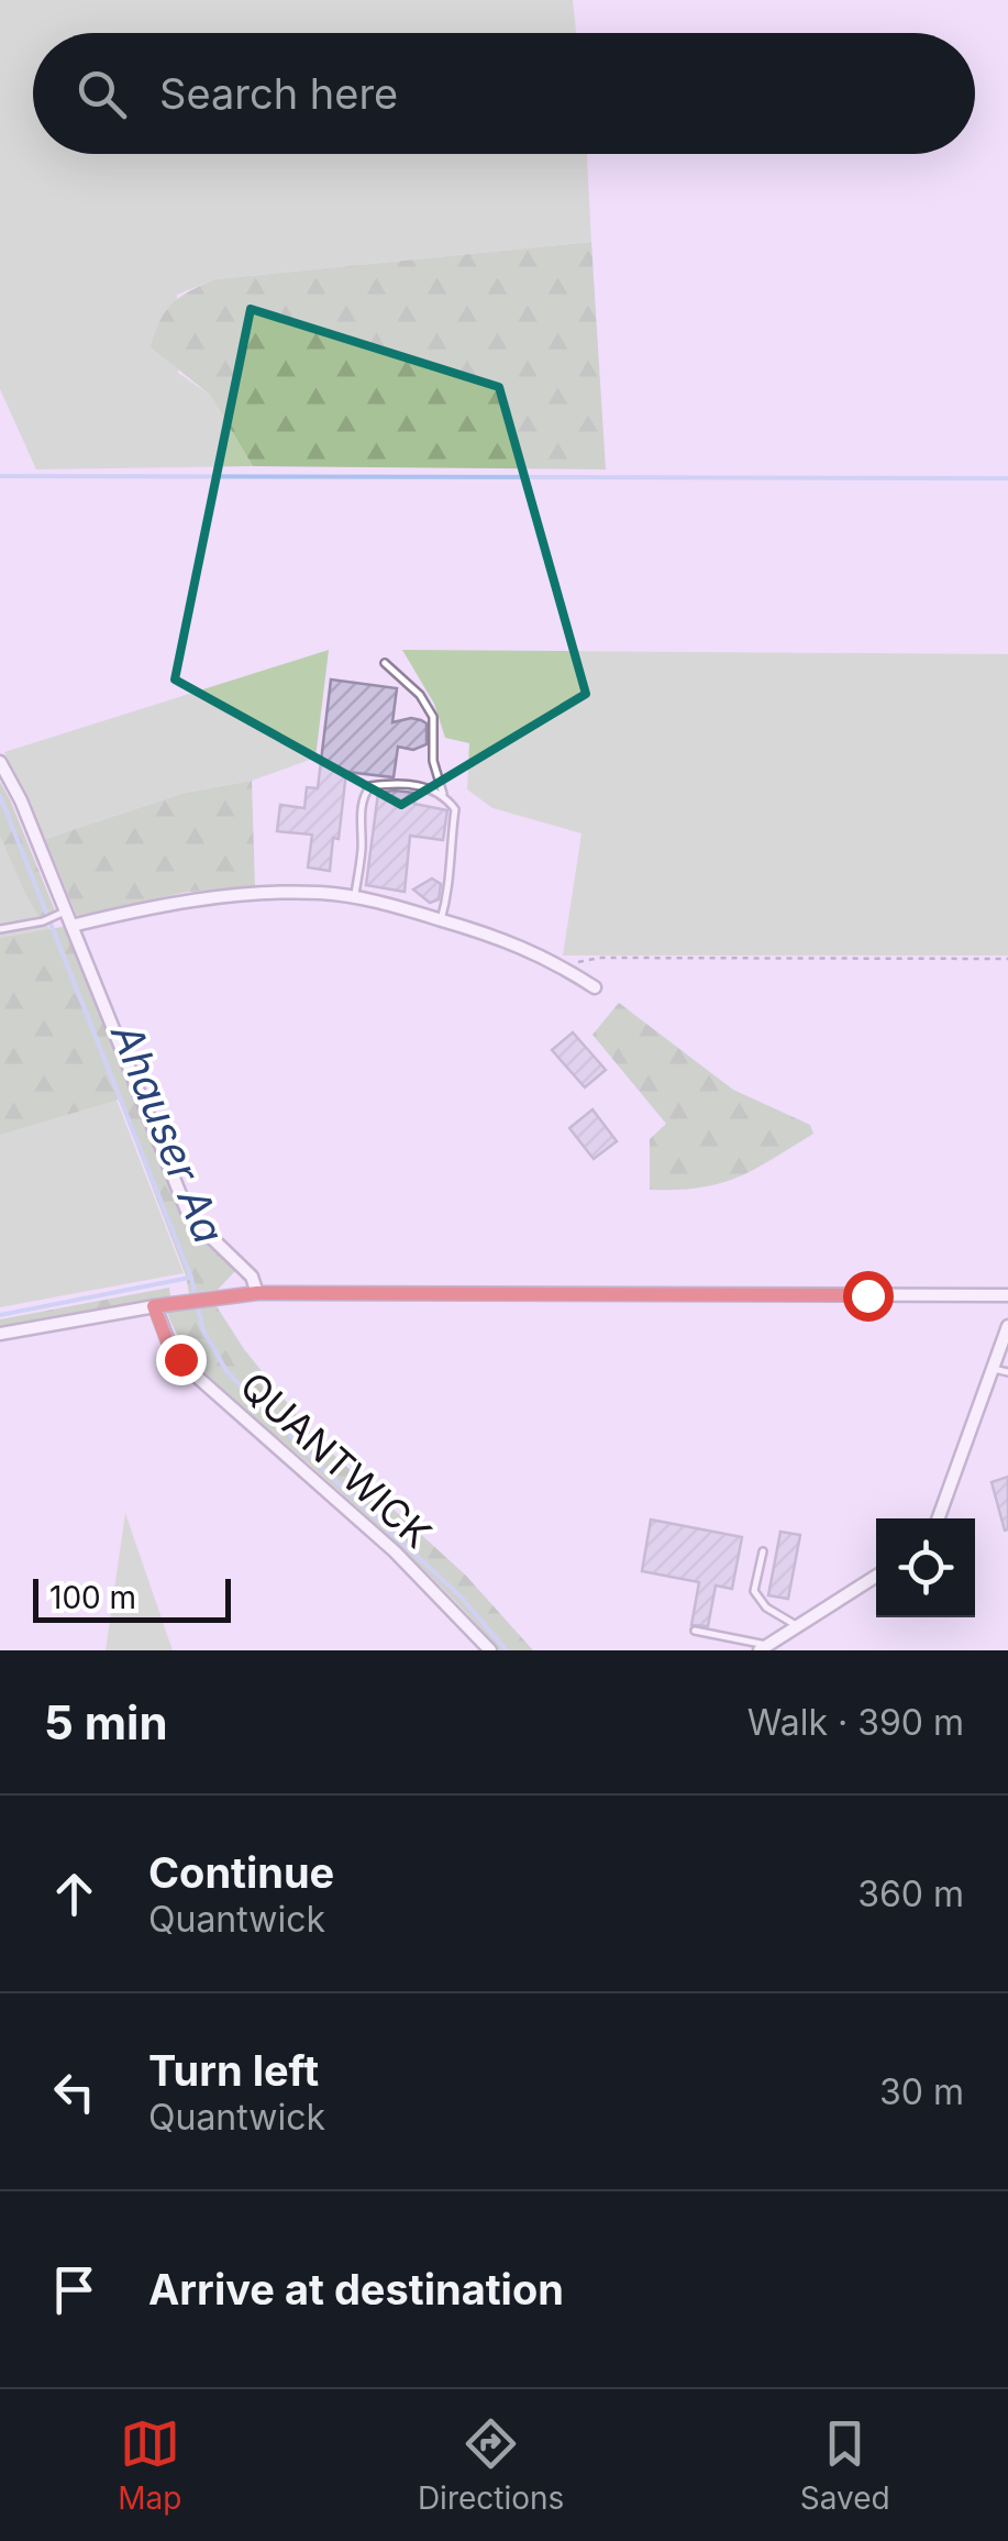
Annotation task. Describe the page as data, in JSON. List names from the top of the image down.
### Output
{
  "streets": {
    "street": ["QUANTWICK"]
  },
  "water": ["Ahauser Aa"],
  "scale_bar": "100 m",
  "page": {
    "search": "Search here",
    "scale": "100 m",
    "heading": ["5 min", "Walk · 390 m"],
    "list": [
      ["Continue", "Quantwick", "360 m"],
      ["Turn left", "Quantwick", "30 m"],
      "Arrive at destination"
    ],
    "nav": ["Map", "Directions", "Saved"]
  }
}
